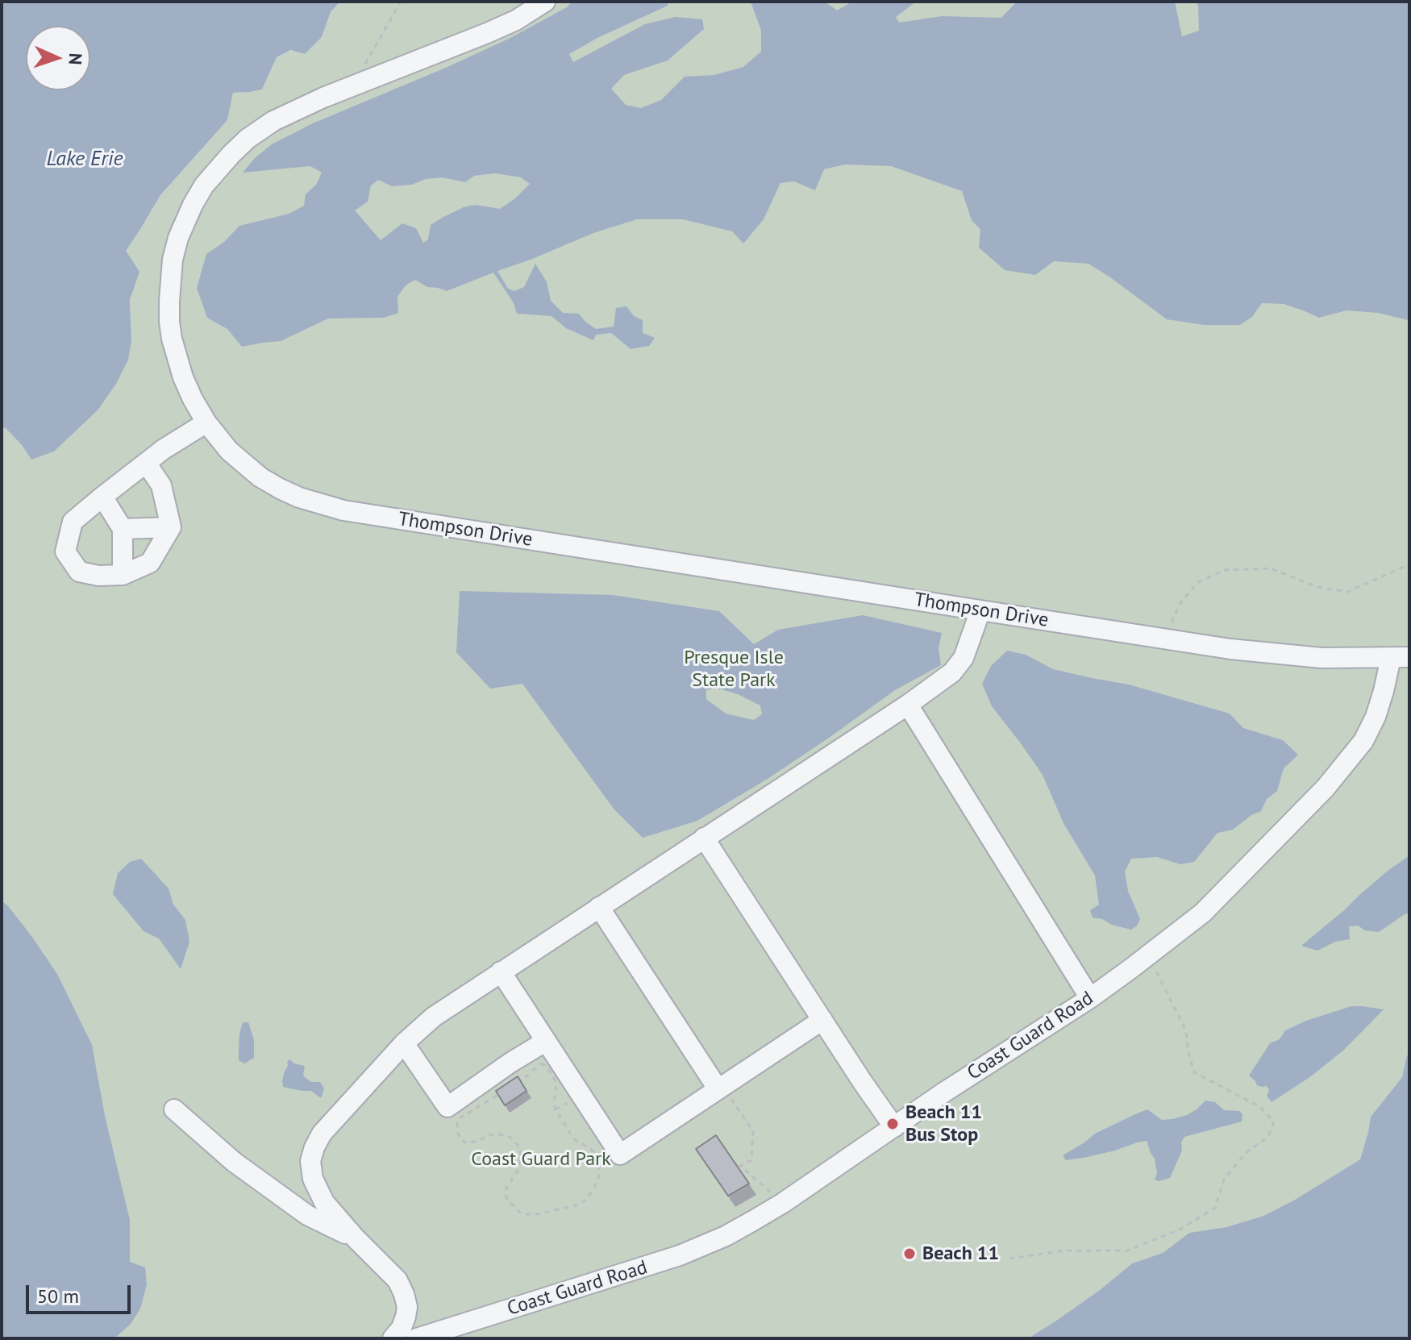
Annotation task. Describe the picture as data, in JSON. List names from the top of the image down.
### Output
{
  "streets": {
    "street": ["Thompson Drive", "Coast Guard Road"]
  },
  "crossings": [
    ["Thompson Drive", "Coast Guard Road"]
  ],
  "water": ["Lake Erie"],
  "parks": ["Presque Isle State Park", "Coast Guard Park"],
  "places": ["Beach 11 Bus Stop", "Beach 11"],
  "scale_bar": "50 m",
  "north": "right"
}
